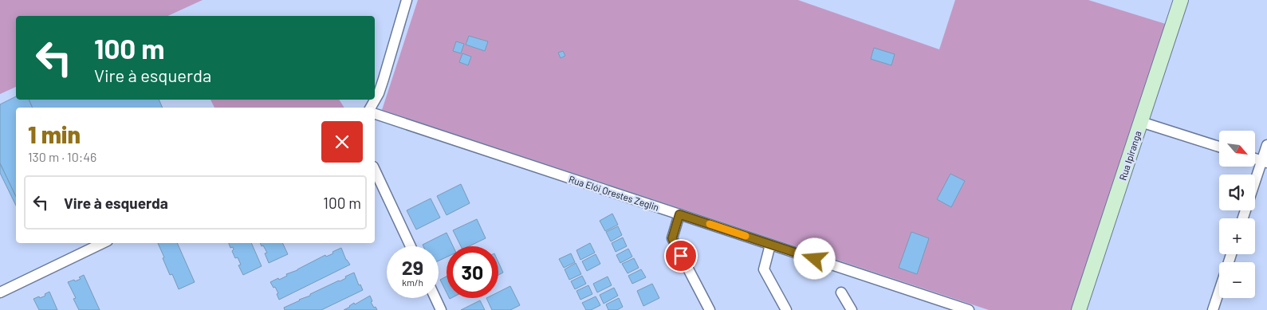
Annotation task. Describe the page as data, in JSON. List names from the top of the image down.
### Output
{
  "streets": {
    "main road": ["Rua Ipiranga"],
    "street": ["Rua Elói Orestes Zeglin"]
  },
  "north": "bottom right",
  "page": {
    "turn": ["100 m", "Vire à esquerda"],
    "heading": ["1 min", "130 m · 10:46"],
    "map_buttons": ["+", "−"],
    "list": [
      {
        "name": "Vire à esquerda",
        "value": "100 m"
      }
    ],
    "speed": "29 km/h",
    "limit": "30"
  }
}
